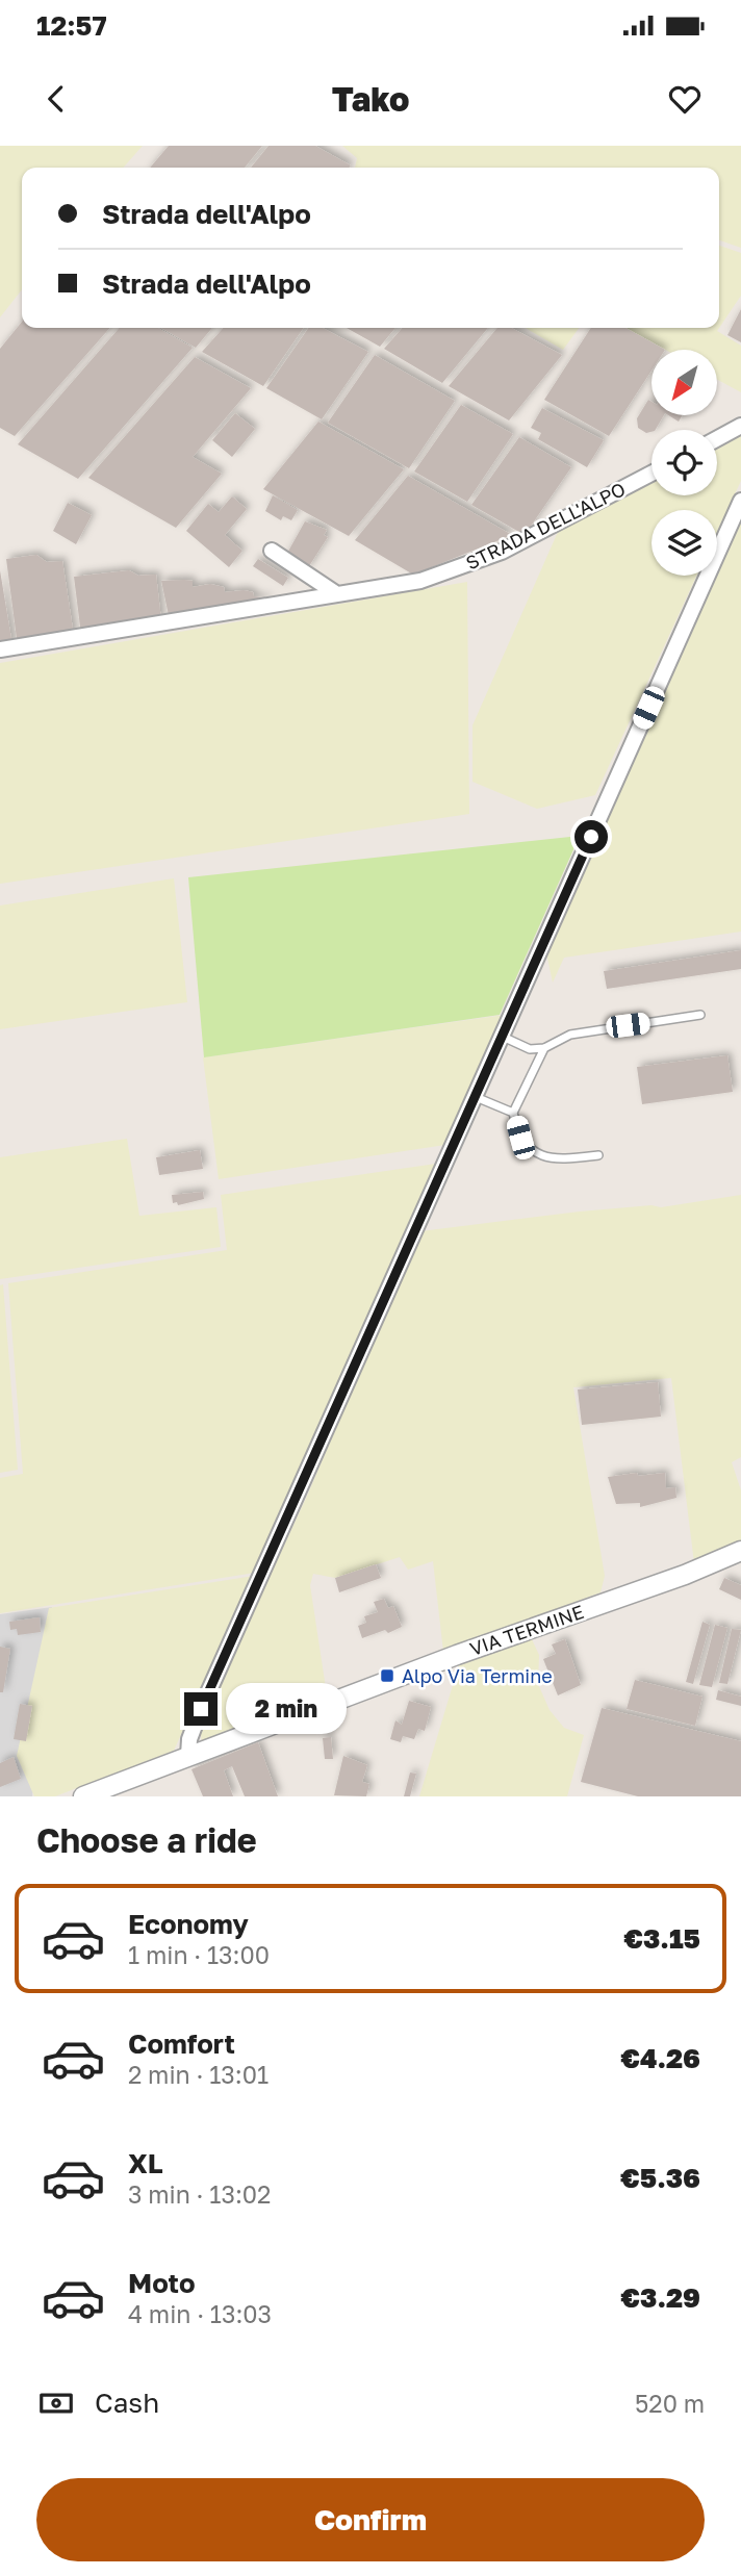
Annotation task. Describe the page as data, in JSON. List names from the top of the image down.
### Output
{
  "streets": {
    "street": ["STRADA DELL'ALPO", "VIA TERMINE"]
  },
  "places": {
    "transit": ["Alpo Via Termine"]
  },
  "north": "bottom left",
  "page": {
    "status": "12:57",
    "header": "Tako",
    "banner": ["Strada dell'Alpo", "Strada dell'Alpo"],
    "bubble": "2 min",
    "heading": "Choose a ride",
    "list": [
      {
        "name": "Economy",
        "note": "1 min · 13:00",
        "value": "€3.15"
      },
      {
        "name": "Comfort",
        "note": "2 min · 13:01",
        "value": "€4.26"
      },
      {
        "name": "XL",
        "note": "3 min · 13:02",
        "value": "€5.36"
      },
      {
        "name": "Moto",
        "note": "4 min · 13:03",
        "value": "€3.29"
      }
    ],
    "pay": ["Cash", "520 m"],
    "buttons": "Confirm"
  }
}
